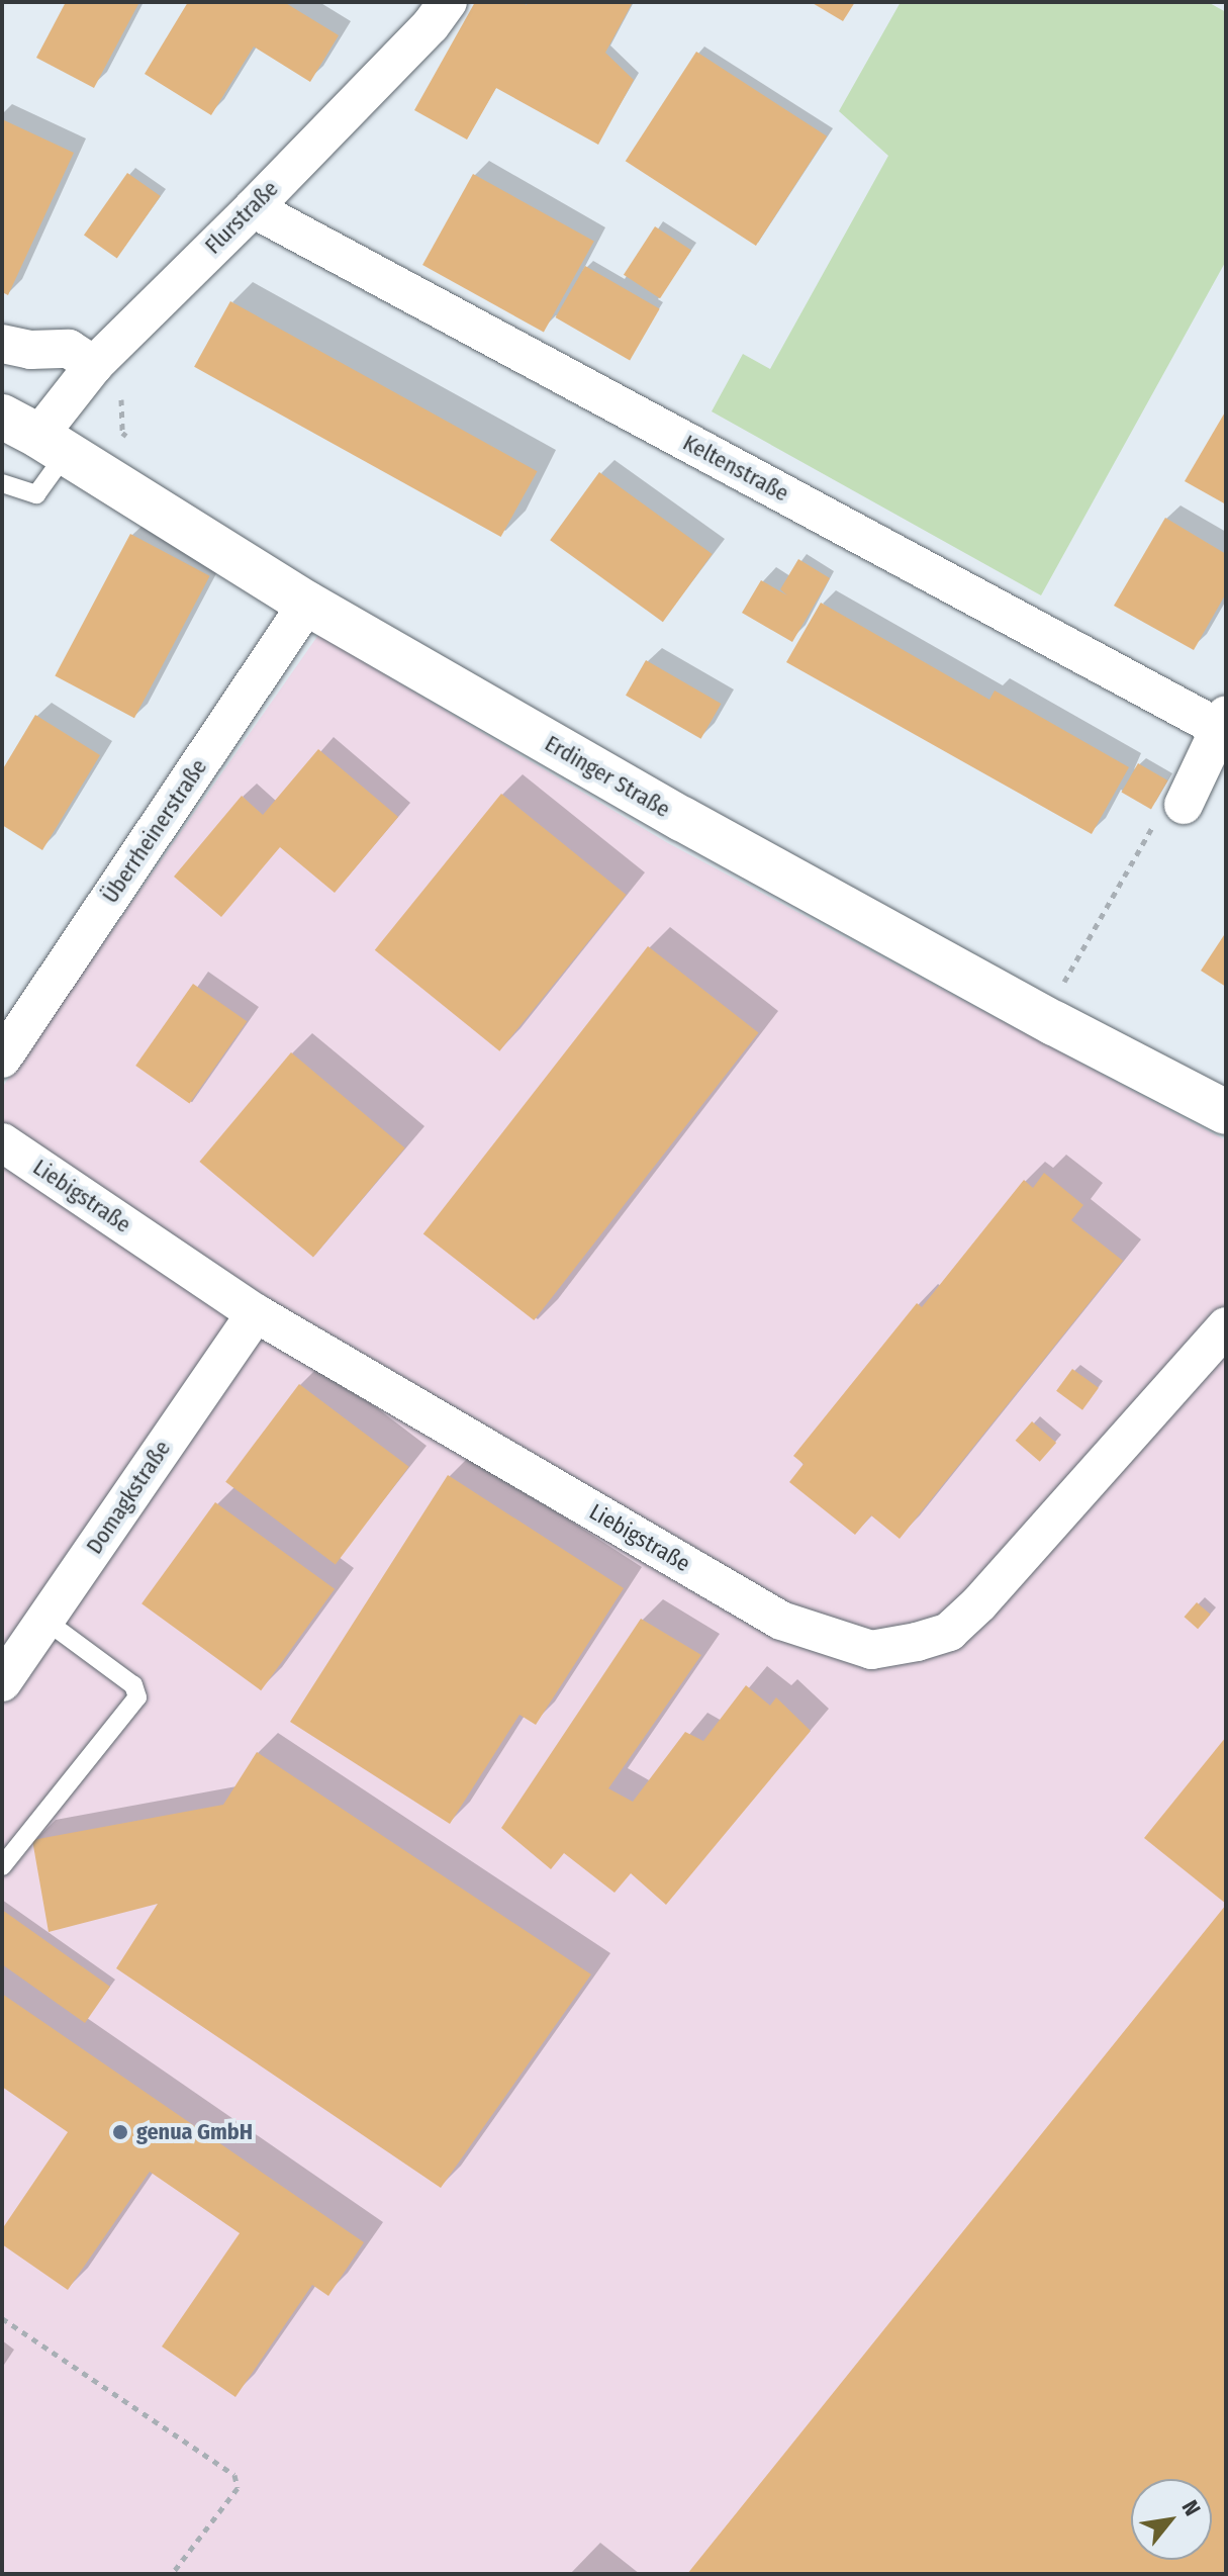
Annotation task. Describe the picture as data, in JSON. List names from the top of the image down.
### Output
{
  "streets": {
    "street": [
      "Flurstraße",
      "Keltenstraße",
      "Erdinger Straße",
      "Überrheinerstraße",
      "Liebigstraße",
      "Domagkstraße"
    ]
  },
  "crossings": [
    ["Flurstraße", "Keltenstraße"],
    ["Flurstraße", "Erdinger Straße"],
    ["Erdinger Straße", "Überrheinerstraße"],
    ["Liebigstraße", "Domagkstraße"]
  ],
  "places": ["genua GmbH"],
  "north": "top right"
}
